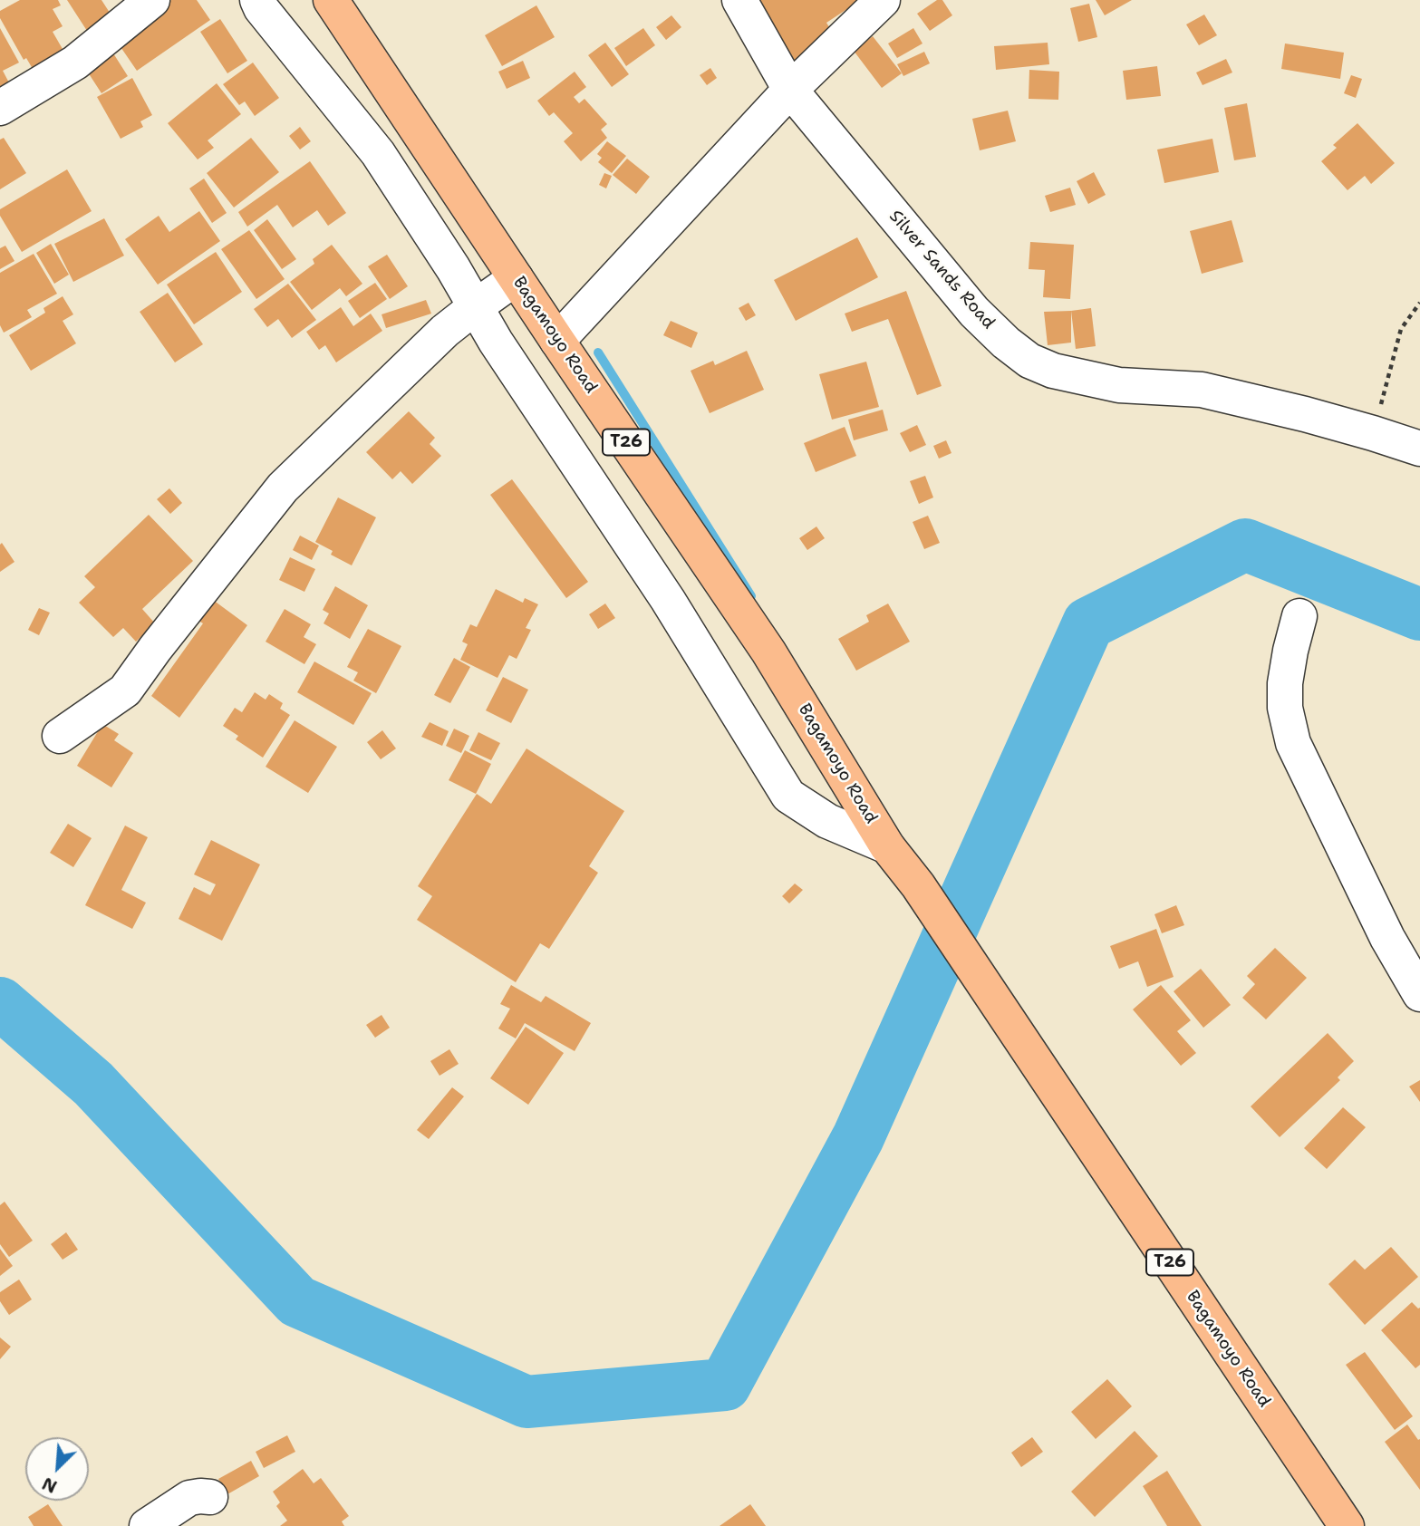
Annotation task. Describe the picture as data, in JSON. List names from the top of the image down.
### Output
{
  "streets": {
    "highway": ["Bagamoyo Road", "T26"],
    "street": ["Silver Sands Road"]
  },
  "north": "bottom left"
}
